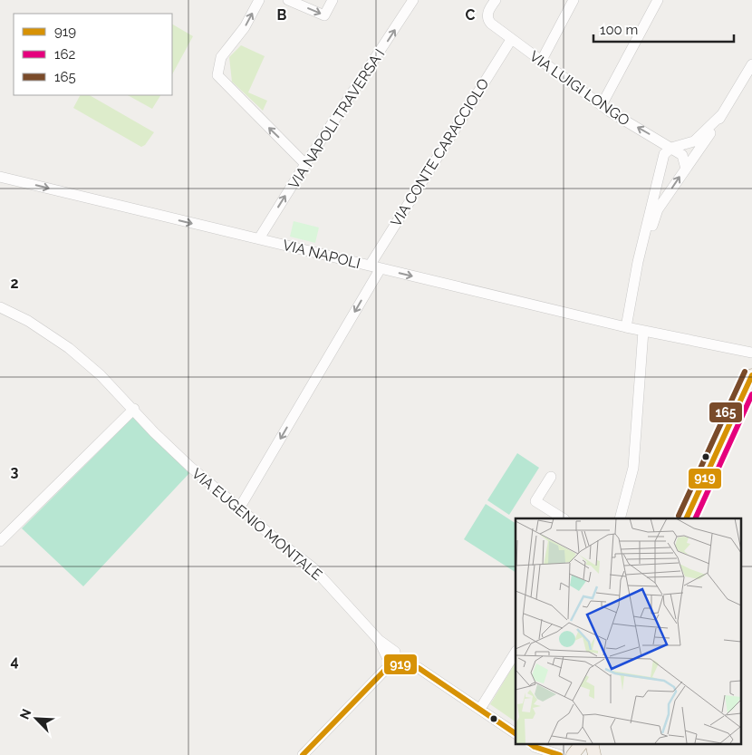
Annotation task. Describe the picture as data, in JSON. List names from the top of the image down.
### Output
{
  "streets": {
    "street": [
      "VIA LUIGI LONGO",
      "VIA NAPOLI TRAVERSA I",
      "VIA CONTE CARACCIOLO",
      "VIA NAPOLI",
      "VIA EUGENIO MONTALE"
    ]
  },
  "crossings": [
    ["VIA LUIGI LONGO", "VIA CONTE CARACCIOLO"],
    ["VIA NAPOLI TRAVERSA I", "VIA NAPOLI"],
    ["VIA CONTE CARACCIOLO", "VIA NAPOLI"]
  ],
  "one_way": ["VIA NAPOLI TRAVERSA I", "VIA NAPOLI"],
  "lines": ["transit line 165", "transit line 919", "transit line 162"],
  "legend": ["919", "162", "165"],
  "scale_bar": "100 m",
  "north": "top left",
  "grid": {
    "columns": ["B", "C"],
    "rows": ["2", "3", "4"]
  }
}
